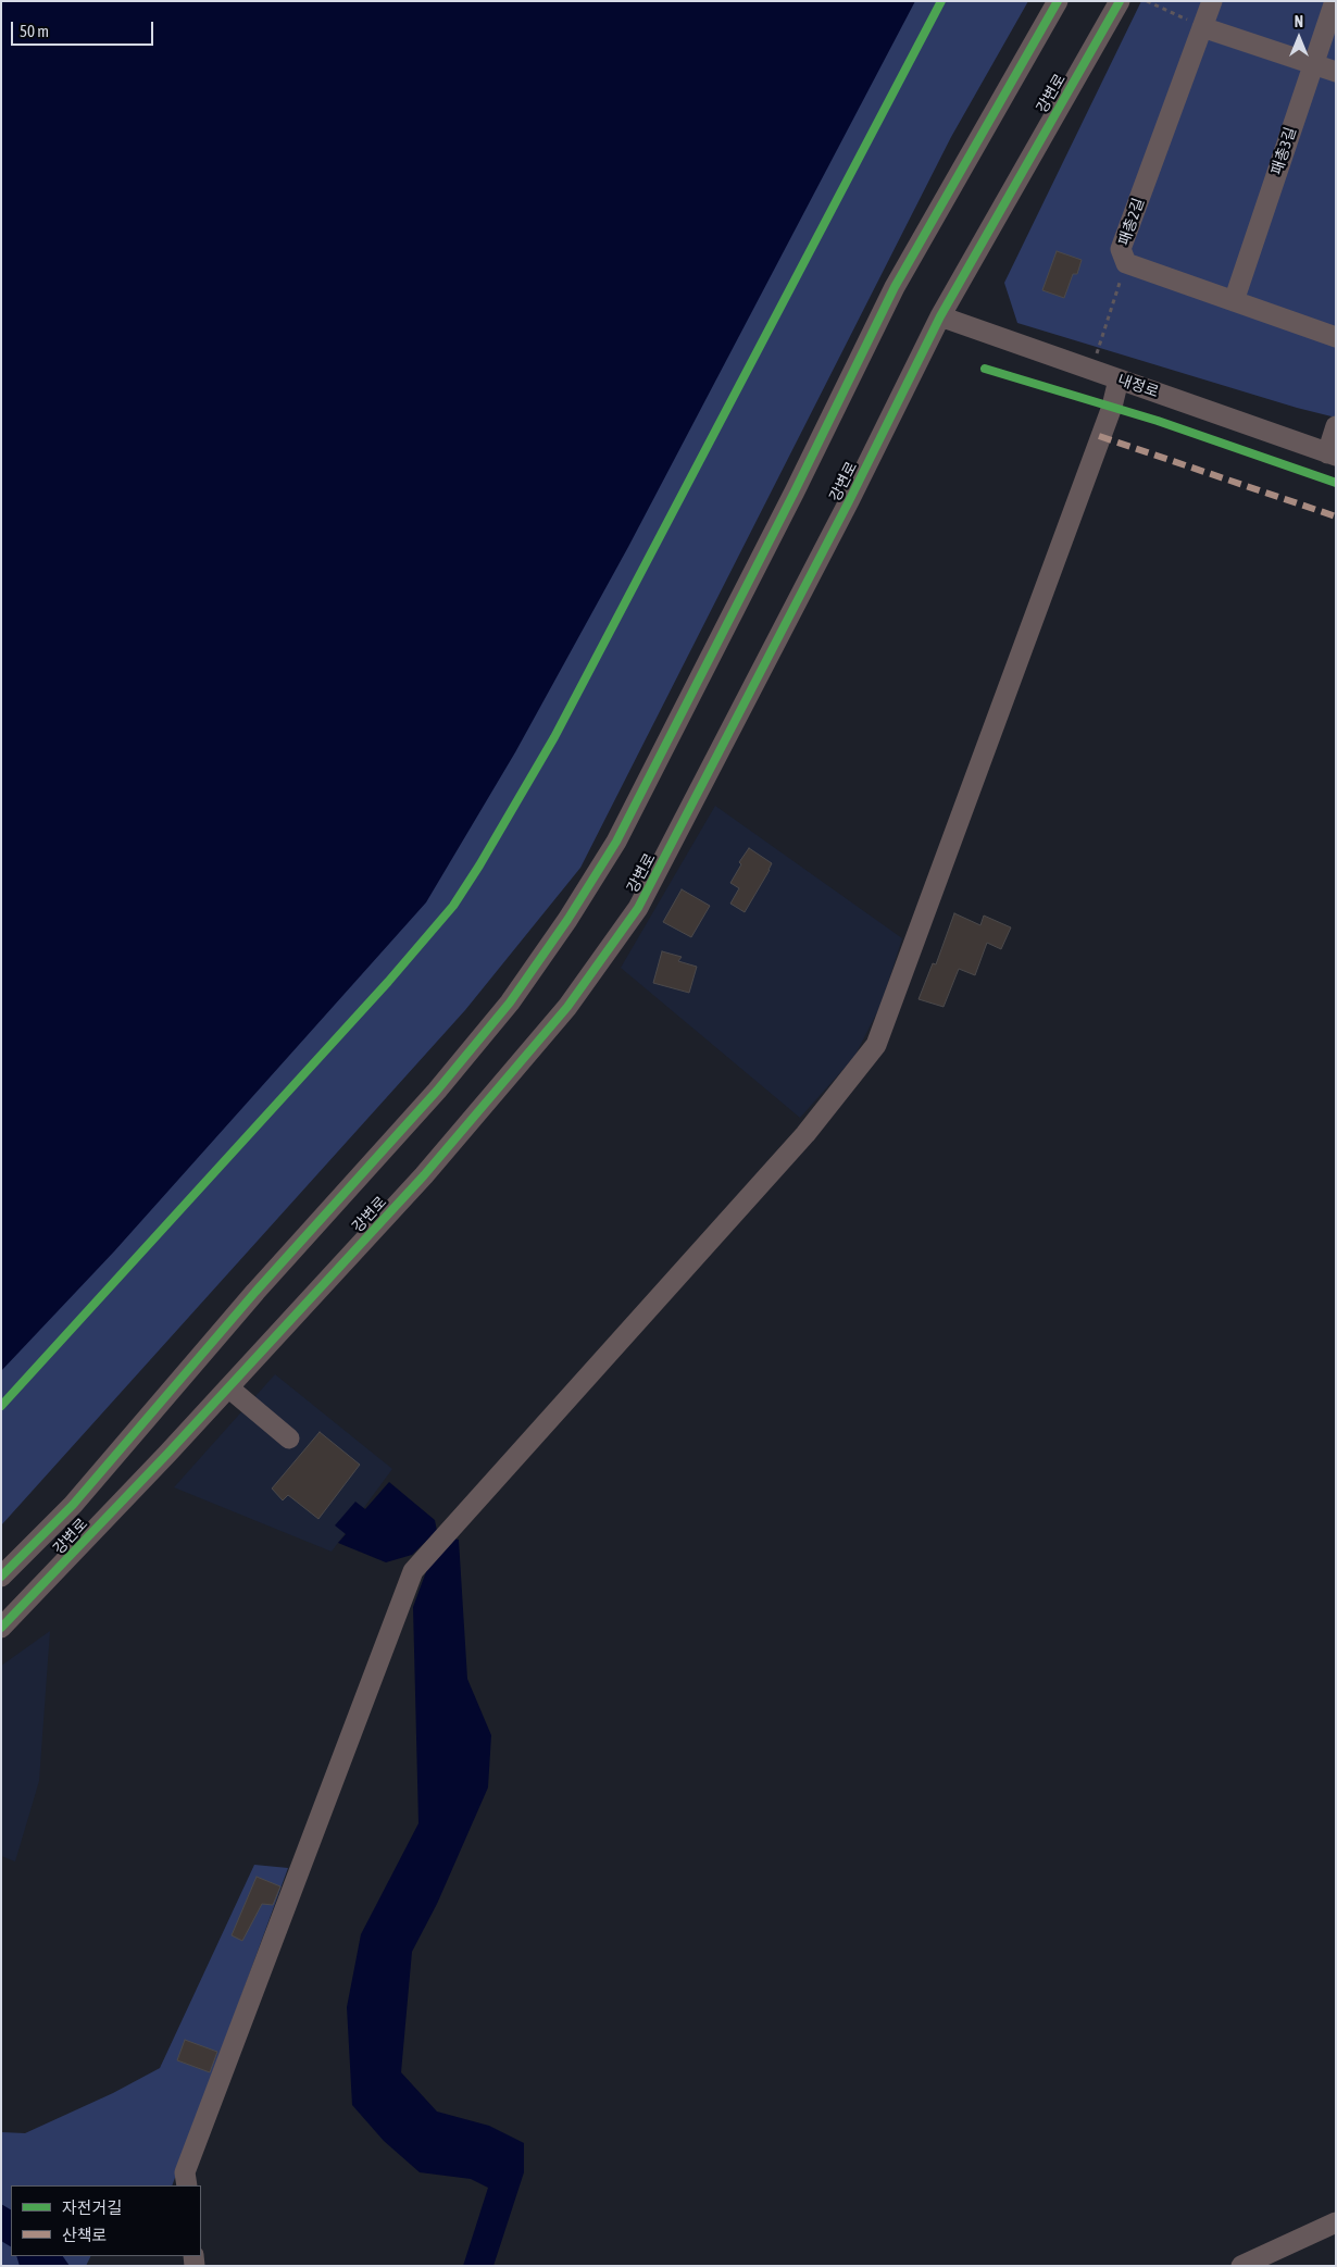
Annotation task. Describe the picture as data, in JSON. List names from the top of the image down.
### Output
{
  "streets": {
    "street": [
      "강변로",
      "패총3길",
      "패총2길",
      "내정로"
    ]
  },
  "crossings": [
    ["강변로", "내정로"],
    ["패총3길", "패총2길"]
  ],
  "legend": ["자전거길", "산책로"],
  "scale_bar": "50 m",
  "north": "top"
}
